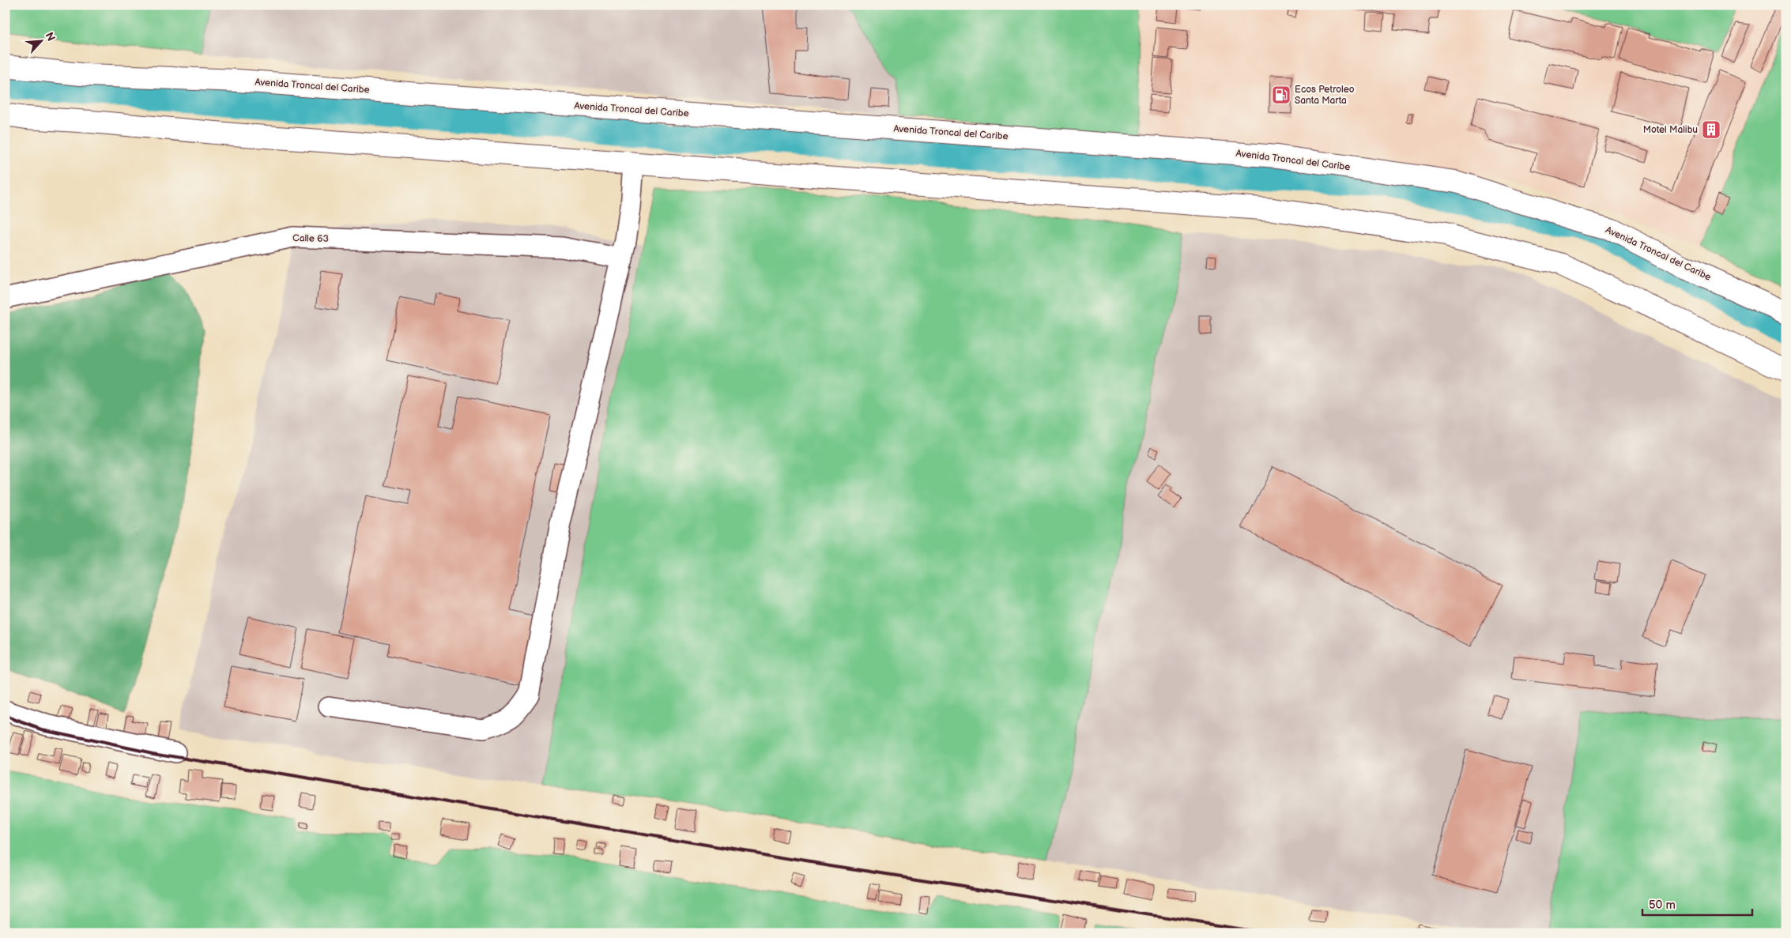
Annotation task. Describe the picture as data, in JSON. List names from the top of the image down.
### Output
{
  "streets": {
    "highway": ["Avenida Troncal del Caribe"],
    "street": ["Calle 63"]
  },
  "places": {
    "fuel station": ["Ecos Petroleo Santa Marta"],
    "building": ["Motel Malibu"]
  },
  "scale_bar": "50 m",
  "north": "top right"
}
